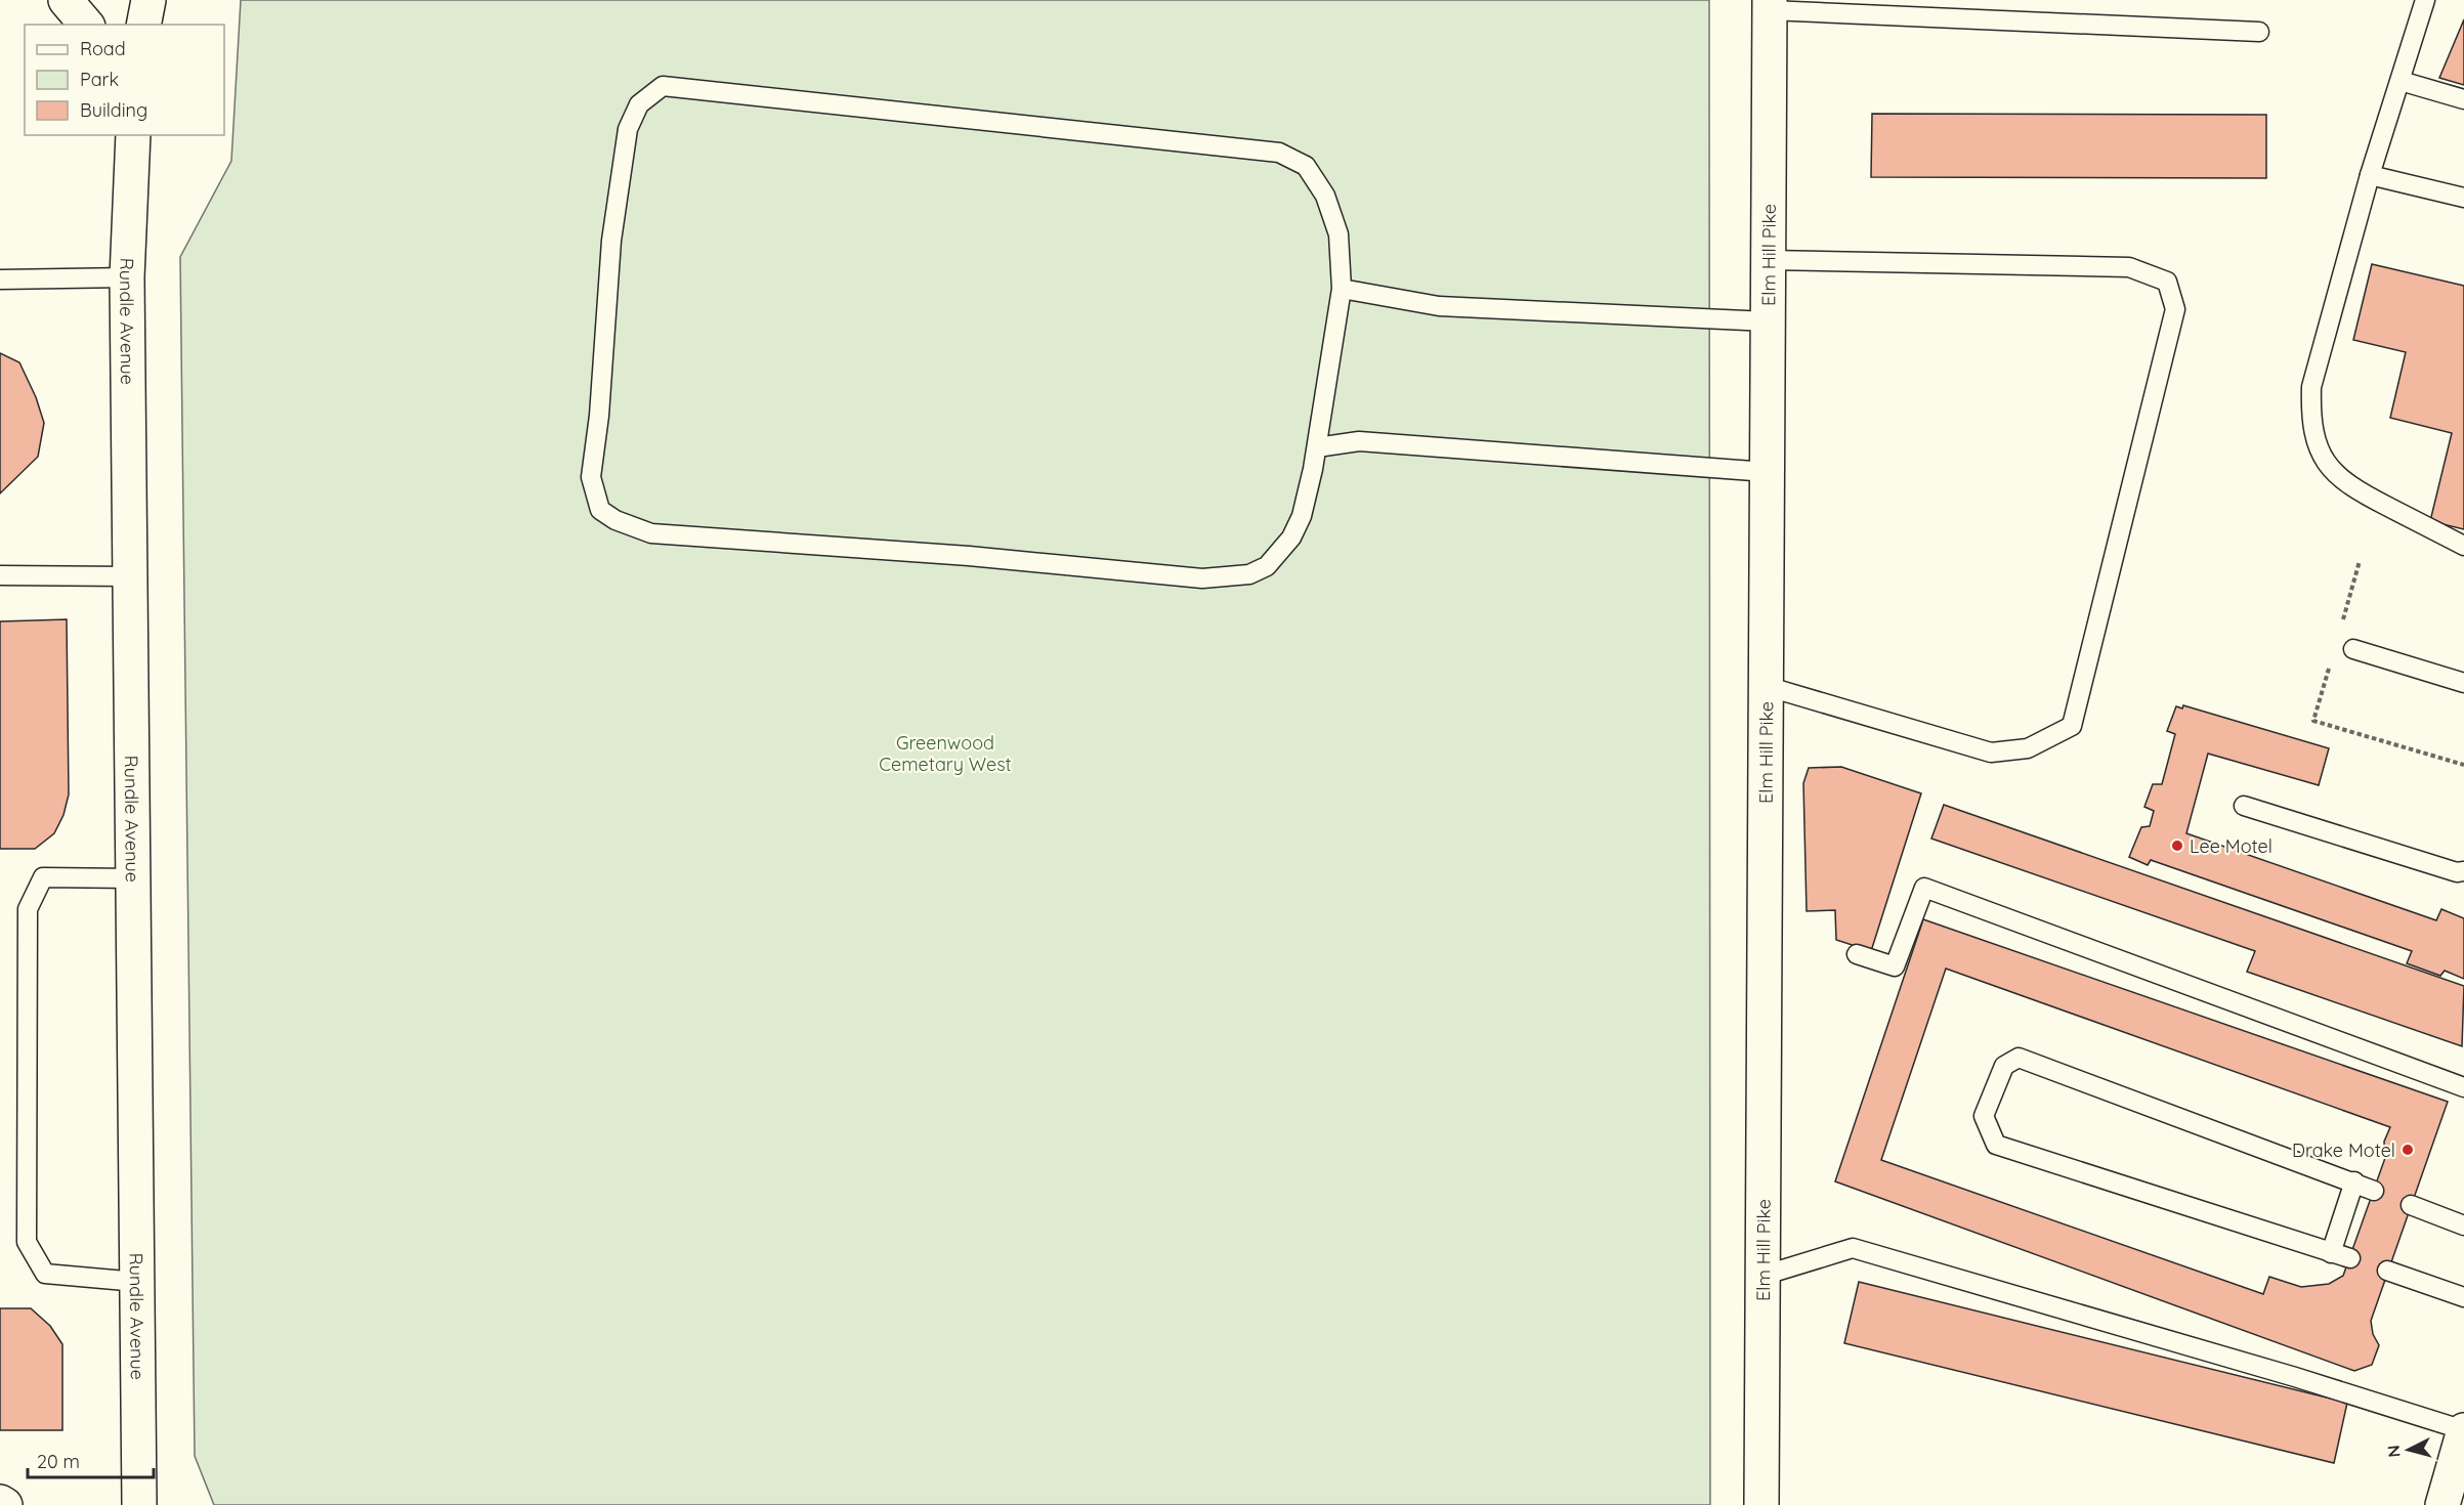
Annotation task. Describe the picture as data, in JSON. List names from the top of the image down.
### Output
{
  "streets": {
    "main road": ["Elm Hill Pike", "Rundle Avenue"]
  },
  "parks": ["Greenwood Cemetary West"],
  "places": ["Lee Motel", "Drake Motel"],
  "legend": ["Road", "Park", "Building"],
  "scale_bar": "20 m",
  "north": "left"
}
